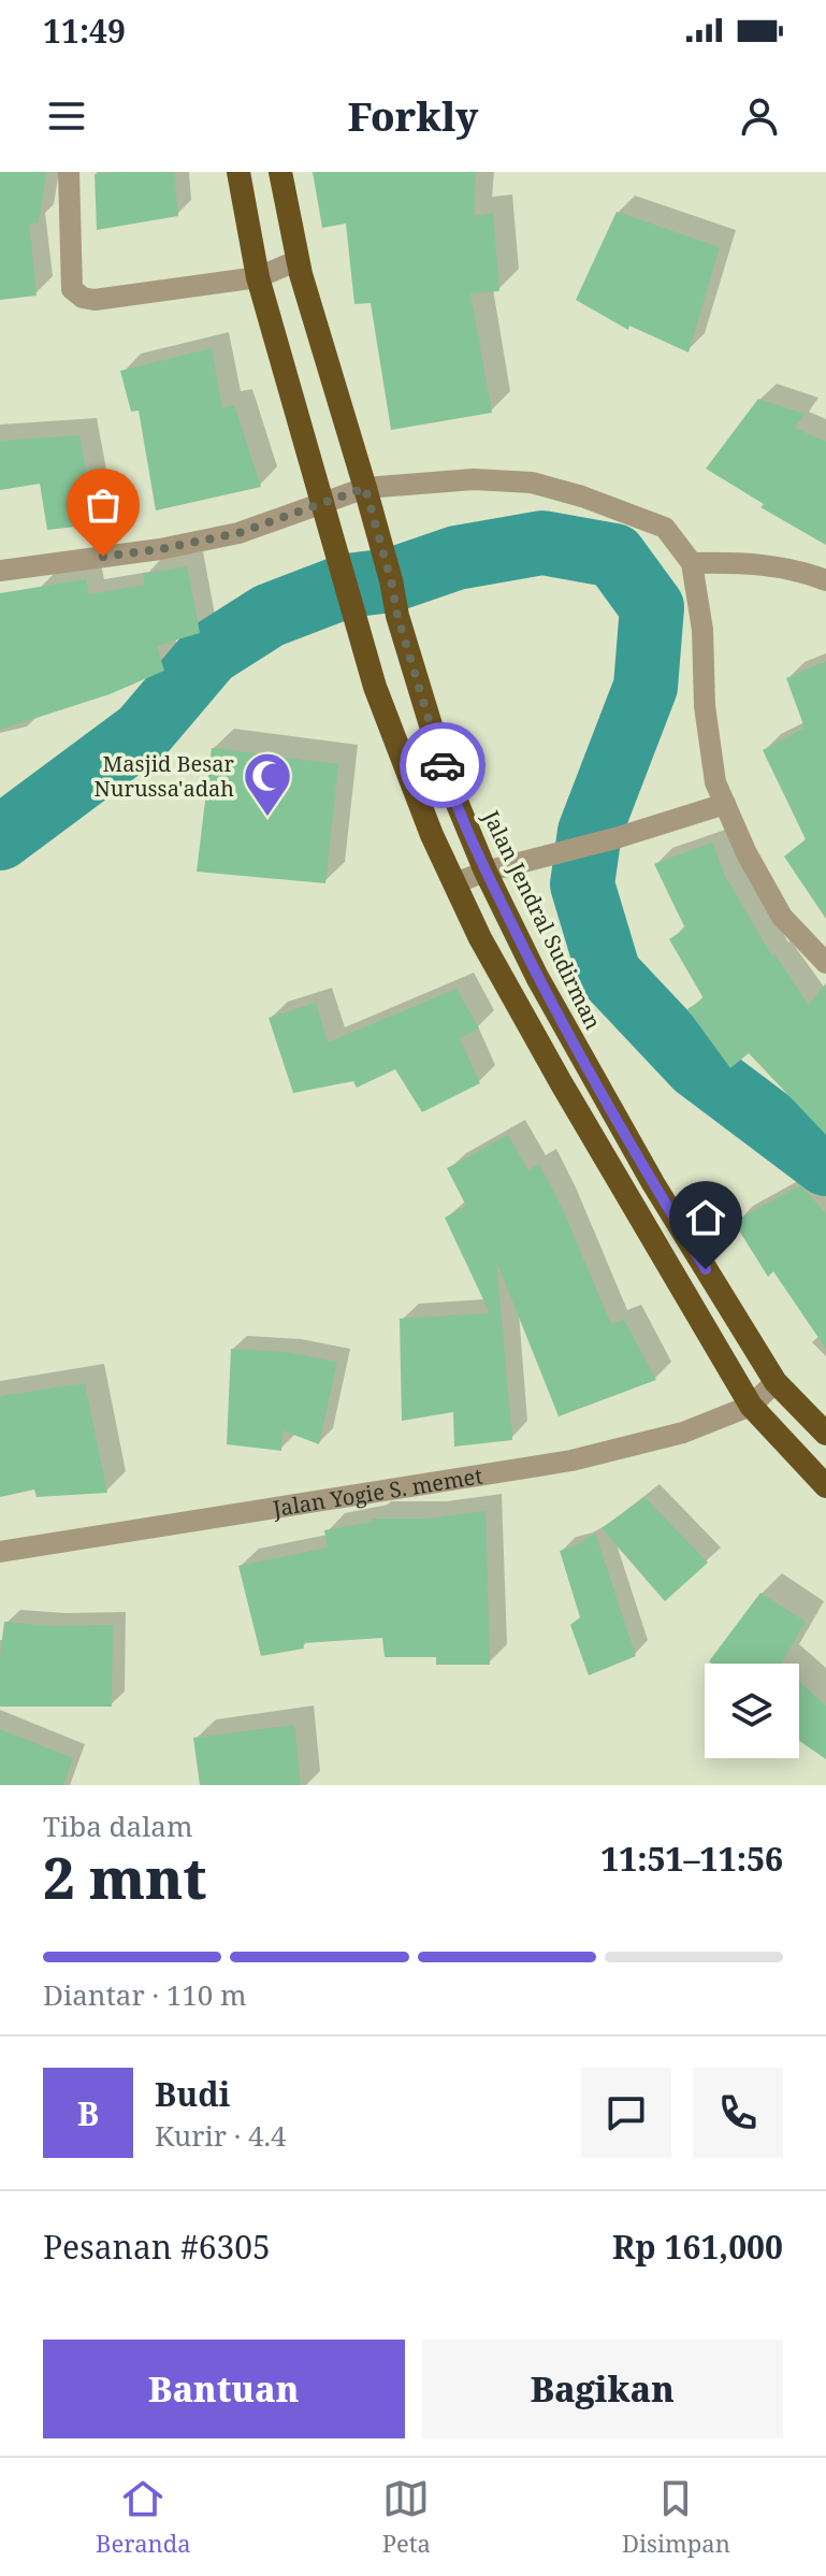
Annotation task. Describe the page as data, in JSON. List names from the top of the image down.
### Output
{
  "streets": {
    "highway": ["Jalan Jendral Sudirman"],
    "street": ["Jalan Yogie S. memet"]
  },
  "places": {
    "mosque": ["Masjid Besar Nurussa'adah"]
  },
  "page": {
    "status": "11:49",
    "header": "Forkly",
    "heading": ["2 mnt", "Tiba dalam", "11:51–11:56"],
    "panel": [
      "Budi",
      "Kurir · 4.4",
      "Pesanan #6305",
      "Rp 161,000"
    ],
    "bar": "Diantar · 110 m",
    "round": "B",
    "buttons": ["Bantuan", "Bagikan"],
    "tabs": ["Beranda", "Peta", "Disimpan"]
  }
}
